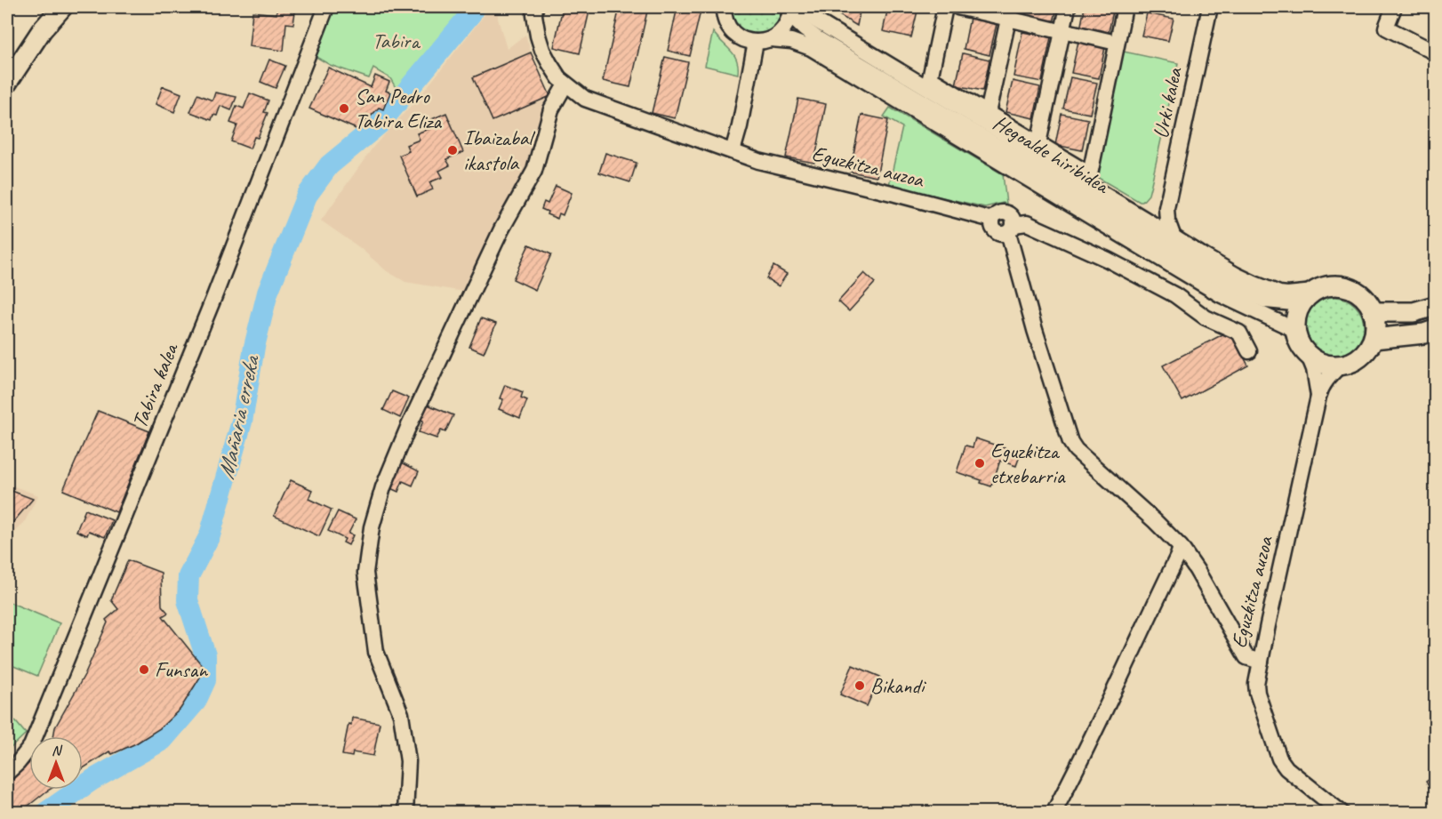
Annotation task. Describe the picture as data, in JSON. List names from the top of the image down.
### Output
{
  "streets": {
    "street": [
      "Urki kalea",
      "Hegoalde hiribidea",
      "Eguzkitza auzoa",
      "Tabira kalea"
    ]
  },
  "water": ["Mañaria erreka"],
  "parks": ["Tabira"],
  "places": [
    "San Pedro Tabira Eliza",
    "Ibaizabal ikastola",
    "Eguzkitza etxebarria",
    "Funsan",
    "Bikandi"
  ],
  "north": "top"
}
